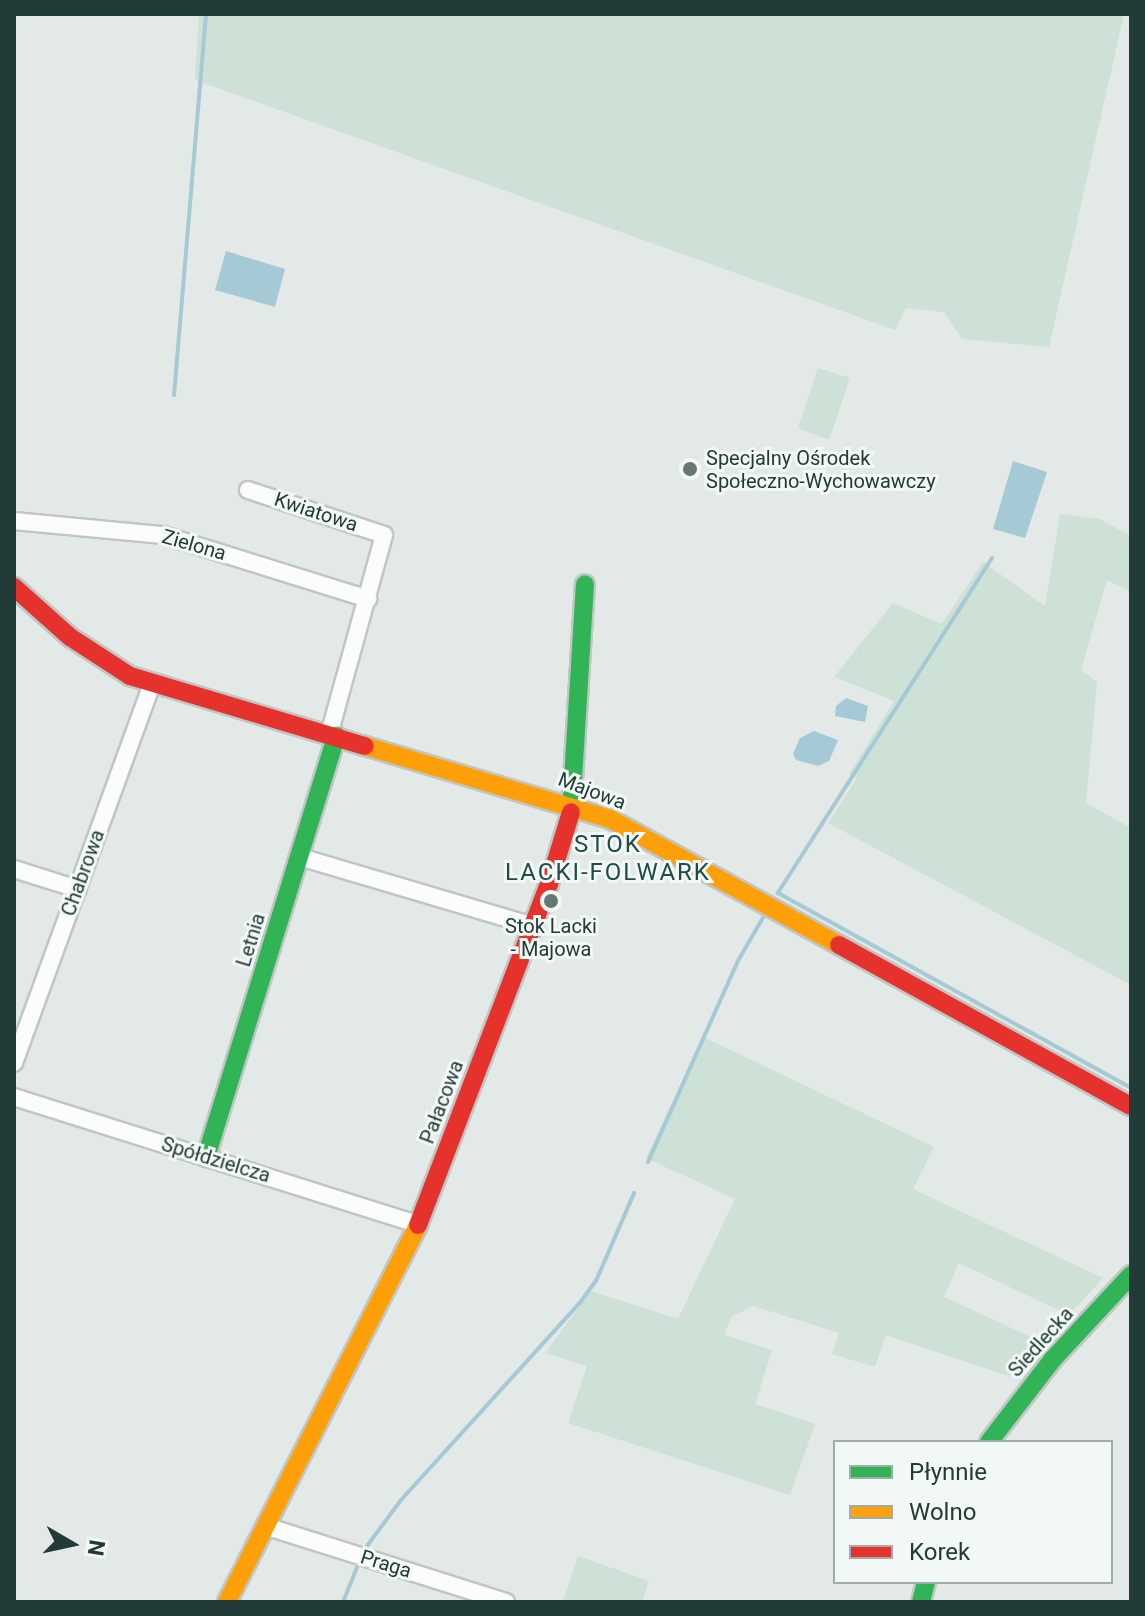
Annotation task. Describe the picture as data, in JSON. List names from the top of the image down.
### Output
{
  "streets": {
    "street": [
      "Kwiatowa",
      "Zielona",
      "Majowa",
      "Chabrowa",
      "Letnia",
      "Pałacowa",
      "Spółdzielcza",
      "Siedlecka",
      "Praga"
    ]
  },
  "crossings": [
    ["Kwiatowa", "Letnia"],
    ["Zielona", "Letnia"],
    ["Majowa", "Chabrowa"],
    ["Majowa", "Letnia"],
    ["Majowa", "Pałacowa"],
    ["Letnia", "Spółdzielcza"],
    ["Pałacowa", "Spółdzielcza"],
    ["Pałacowa", "Praga"]
  ],
  "districts": ["STOK LACKI-FOLWARK"],
  "places": ["Specjalny Ośrodek Społeczno-Wychowawczy", "Stok Lacki - Majowa"],
  "legend": ["Płynnie", "Wolno", "Korek"],
  "north": "right"
}
